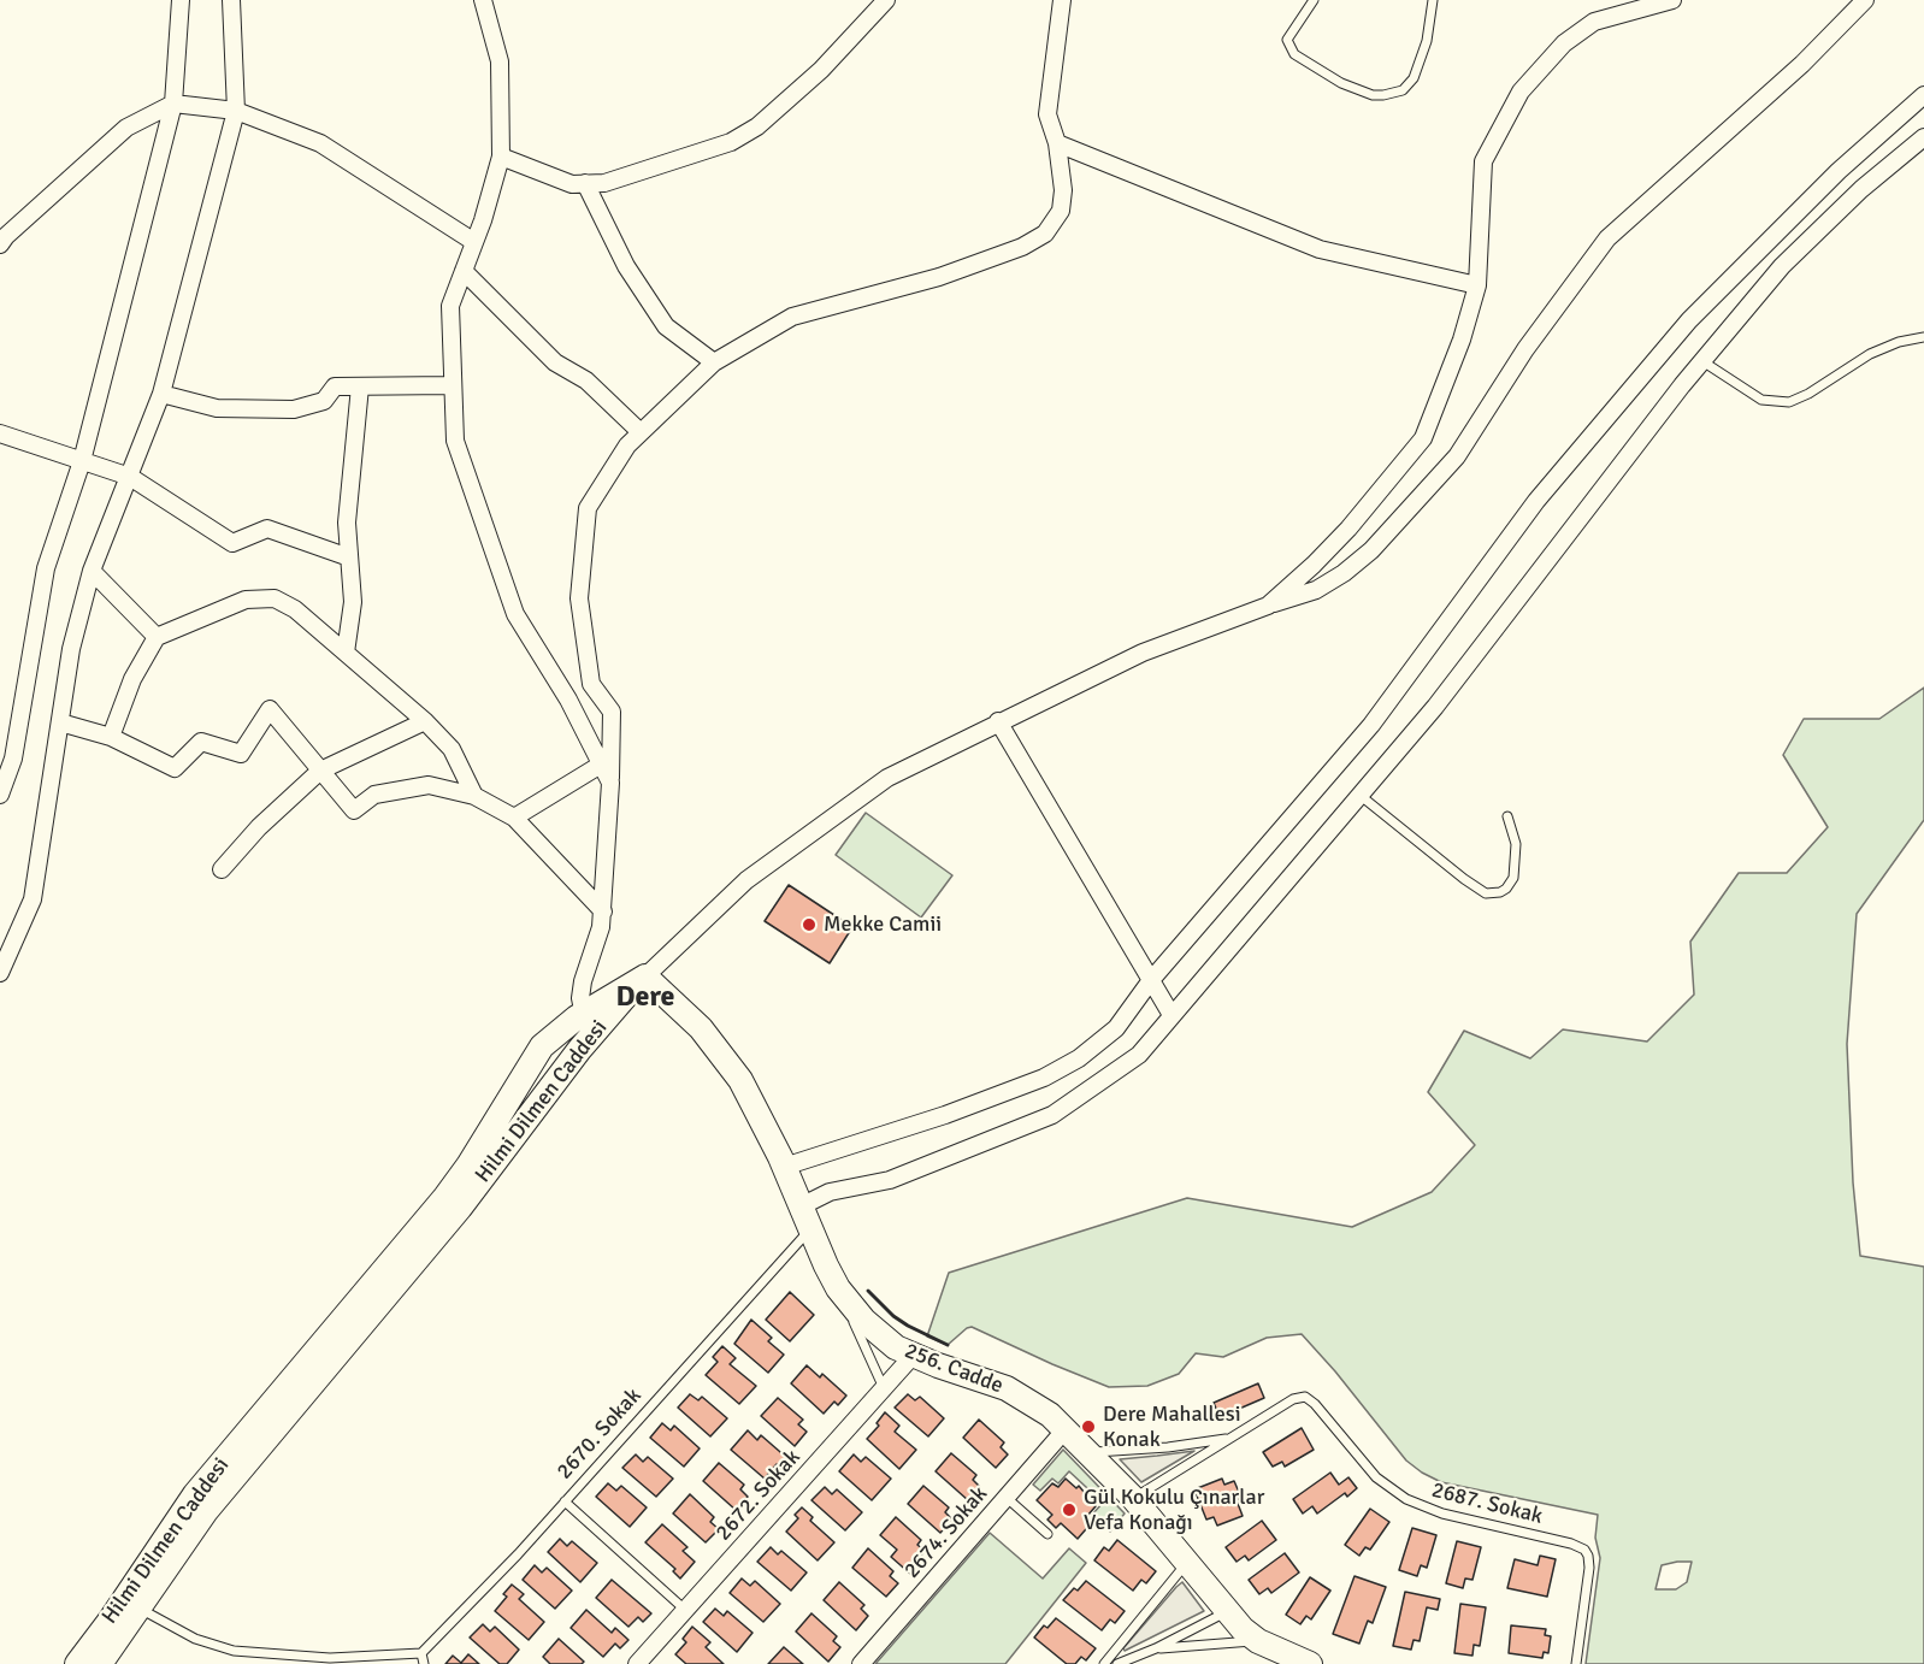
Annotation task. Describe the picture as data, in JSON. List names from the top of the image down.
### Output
{
  "streets": {
    "street": [
      "Hilmi Dilmen Caddesi",
      "256. Cadde",
      "2672. Sokak",
      "2674. Sokak"
    ],
    "lane": ["2670. Sokak", "2687. Sokak"]
  },
  "crossings": [
    ["Hilmi Dilmen Caddesi", "256. Cadde"],
    ["256. Cadde", "2670. Sokak"],
    ["256. Cadde", "2672. Sokak"],
    ["256. Cadde", "2687. Sokak"],
    ["256. Cadde", "2674. Sokak"]
  ],
  "districts": ["Dere"],
  "places": ["Mekke Camii", "Dere Mahallesi Konak", "Gül Kokulu Çınarlar Vefa Konağı"]
}
